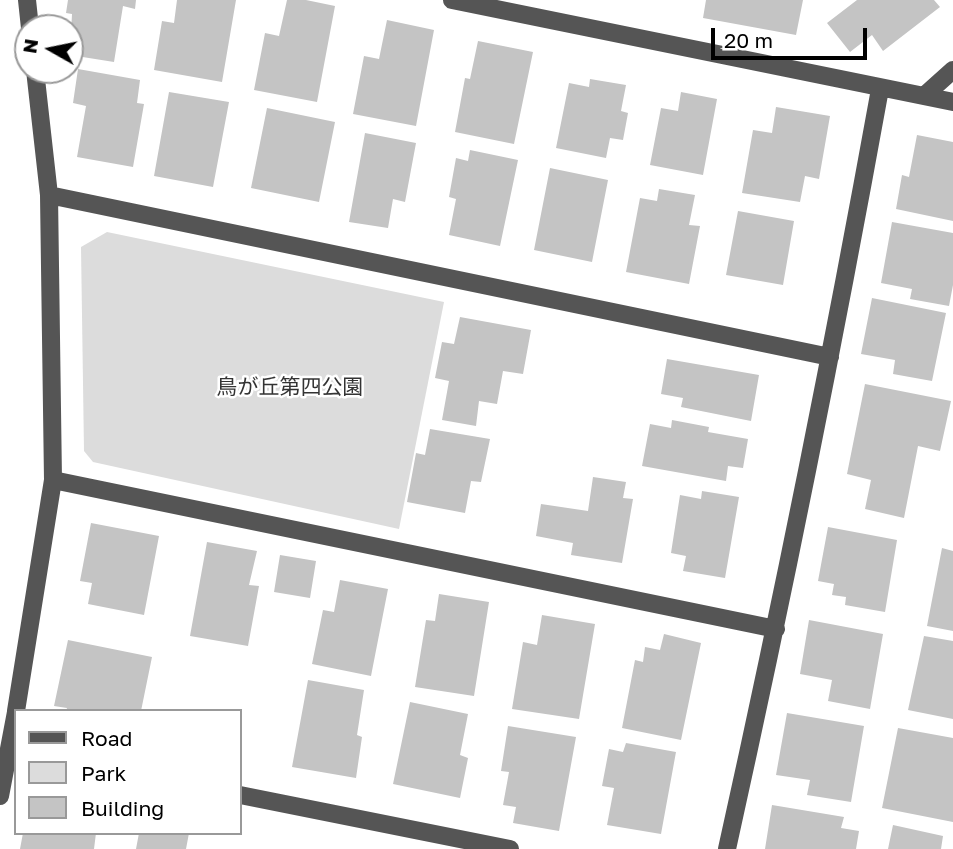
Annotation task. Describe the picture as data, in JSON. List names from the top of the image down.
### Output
{
  "parks": ["鳥が丘第四公園"],
  "legend": ["Road", "Park", "Building"],
  "scale_bar": "20 m",
  "north": "left"
}
